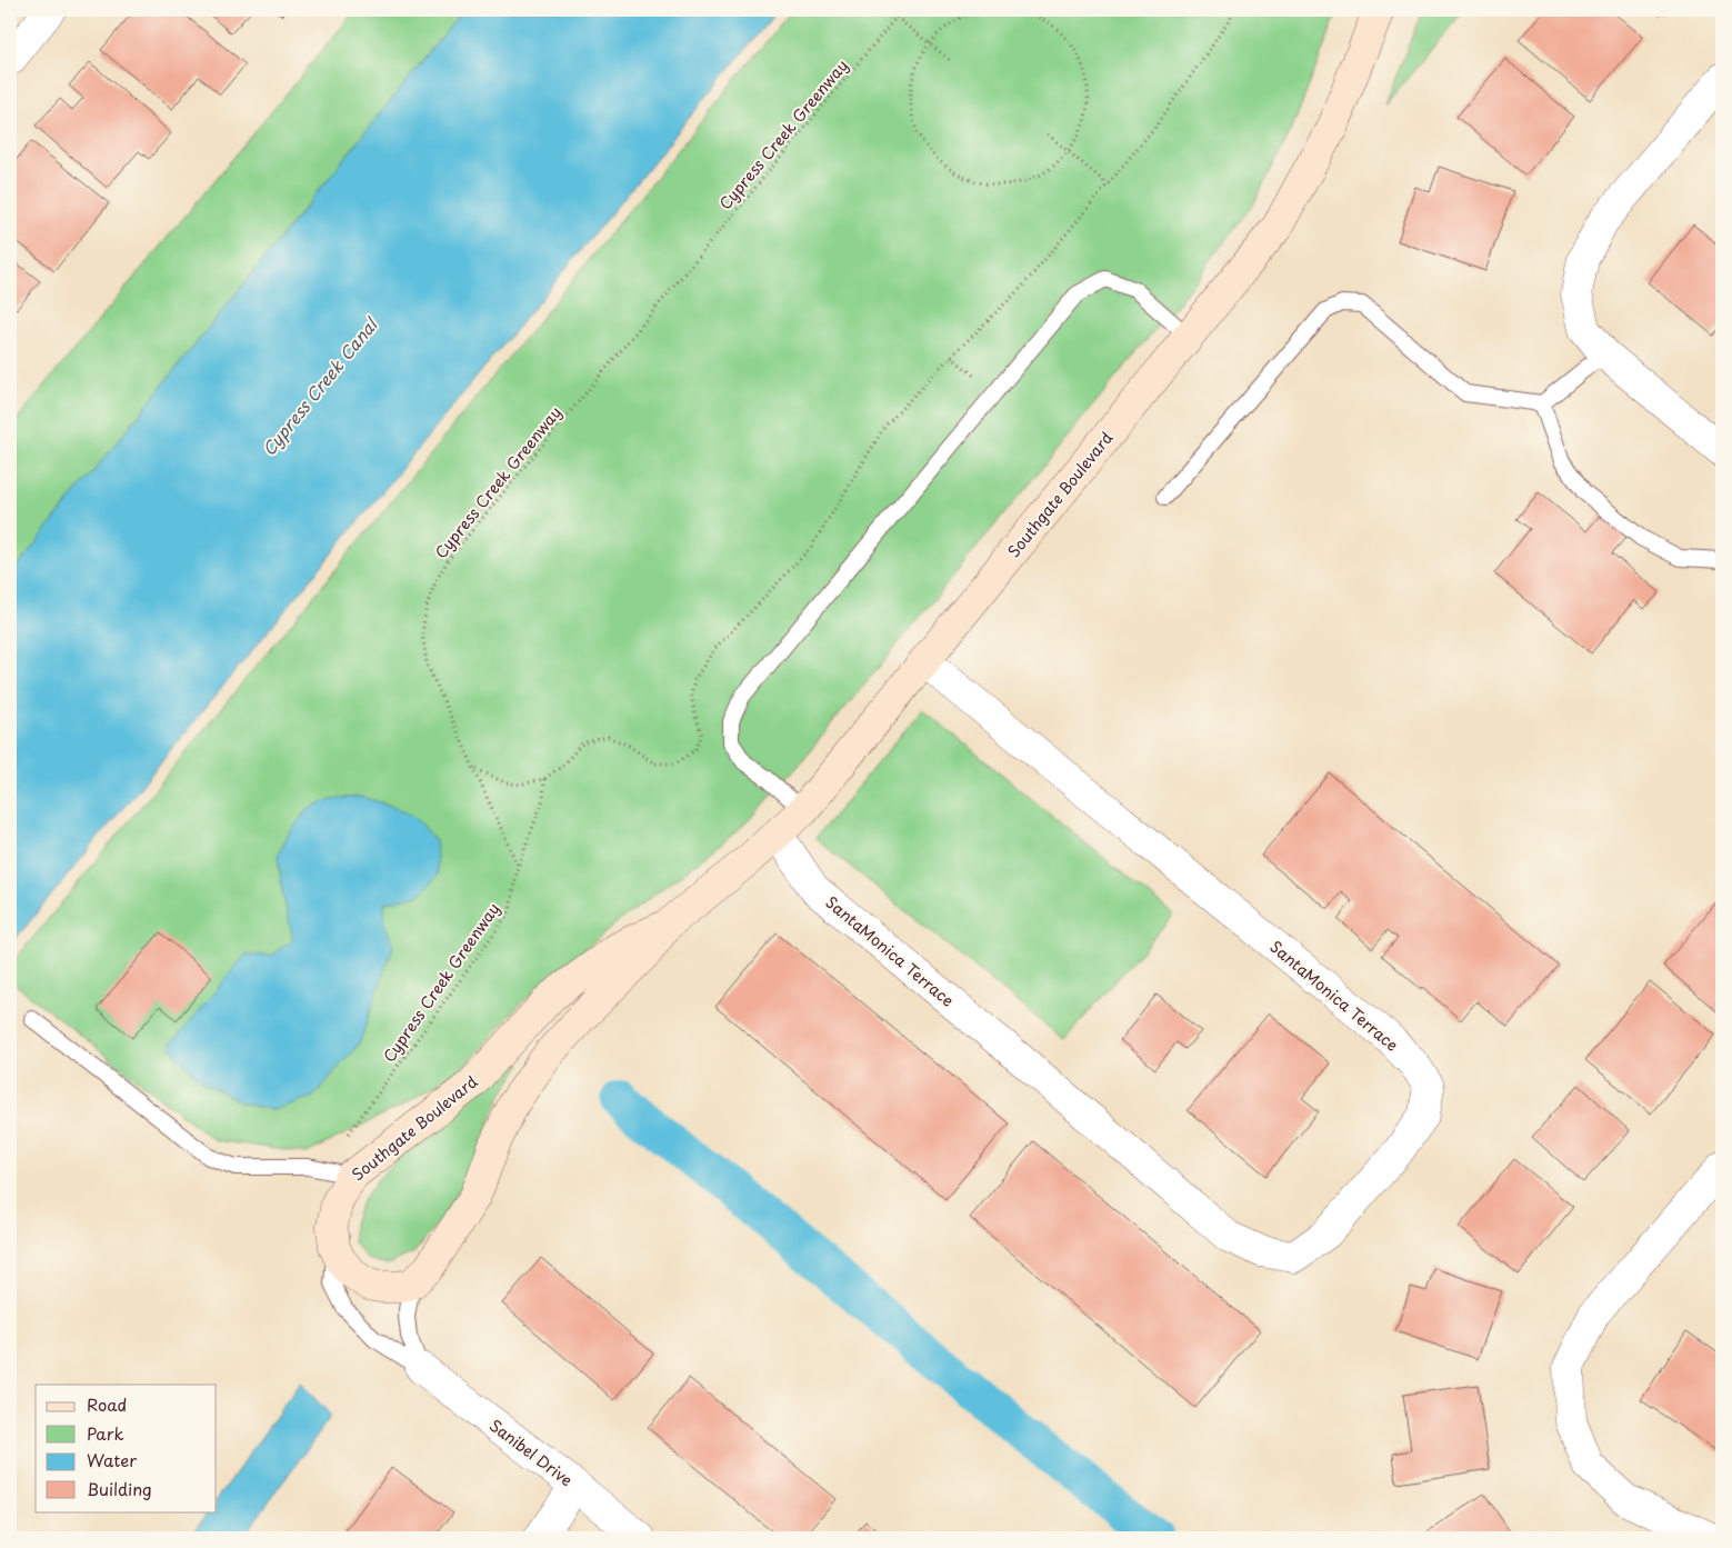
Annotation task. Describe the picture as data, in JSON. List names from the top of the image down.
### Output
{
  "streets": {
    "street": ["Southgate Boulevard", "SantaMonica Terrace", "Sanibel Drive"],
    "path": ["Cypress Creek Greenway"]
  },
  "crossings": [
    ["Southgate Boulevard", "SantaMonica Terrace"],
    ["Southgate Boulevard", "Sanibel Drive"]
  ],
  "water": ["Cypress Creek Canal"],
  "legend": [
    "Road",
    "Park",
    "Water",
    "Building"
  ]
}
